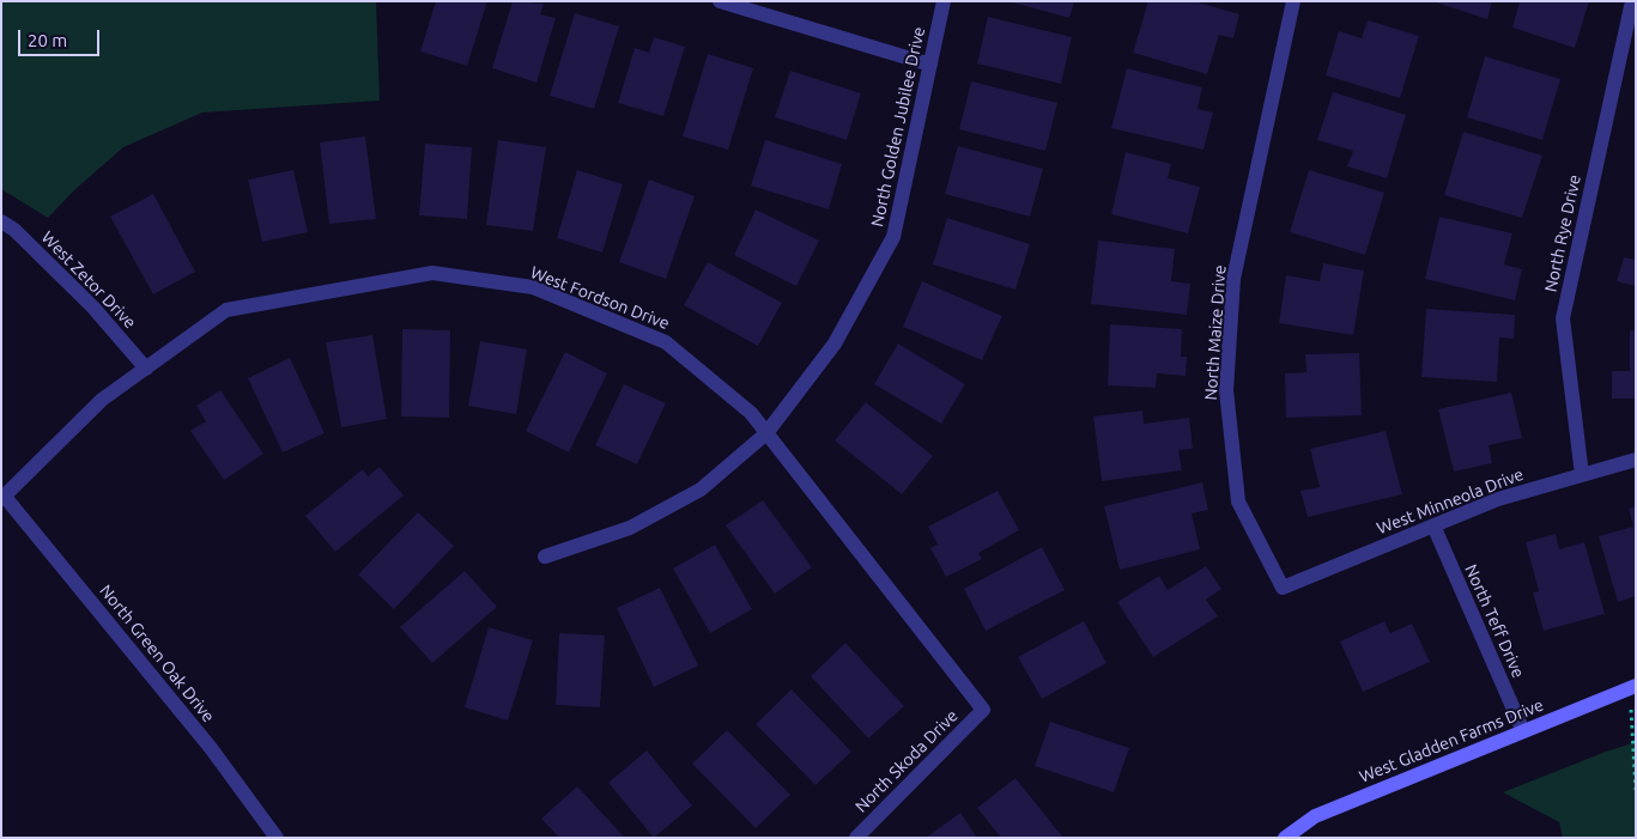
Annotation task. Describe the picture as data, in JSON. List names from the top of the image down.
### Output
{
  "streets": {
    "street": [
      "North Golden Jubilee Drive",
      "North Rye Drive",
      "West Zetor Drive",
      "West Fordson Drive",
      "North Maize Drive",
      "West Minneola Drive",
      "North Teff Drive",
      "North Green Oak Drive",
      "West Gladden Farms Drive",
      "North Skoda Drive"
    ]
  },
  "crossings": [
    ["North Golden Jubilee Drive", "West Fordson Drive"],
    ["North Rye Drive", "West Minneola Drive"],
    ["West Zetor Drive", "West Fordson Drive"],
    ["West Fordson Drive", "North Green Oak Drive"],
    ["West Fordson Drive", "North Skoda Drive"],
    ["North Maize Drive", "West Minneola Drive"],
    ["West Minneola Drive", "North Teff Drive"],
    ["North Teff Drive", "West Gladden Farms Drive"]
  ],
  "scale_bar": "20 m"
}
